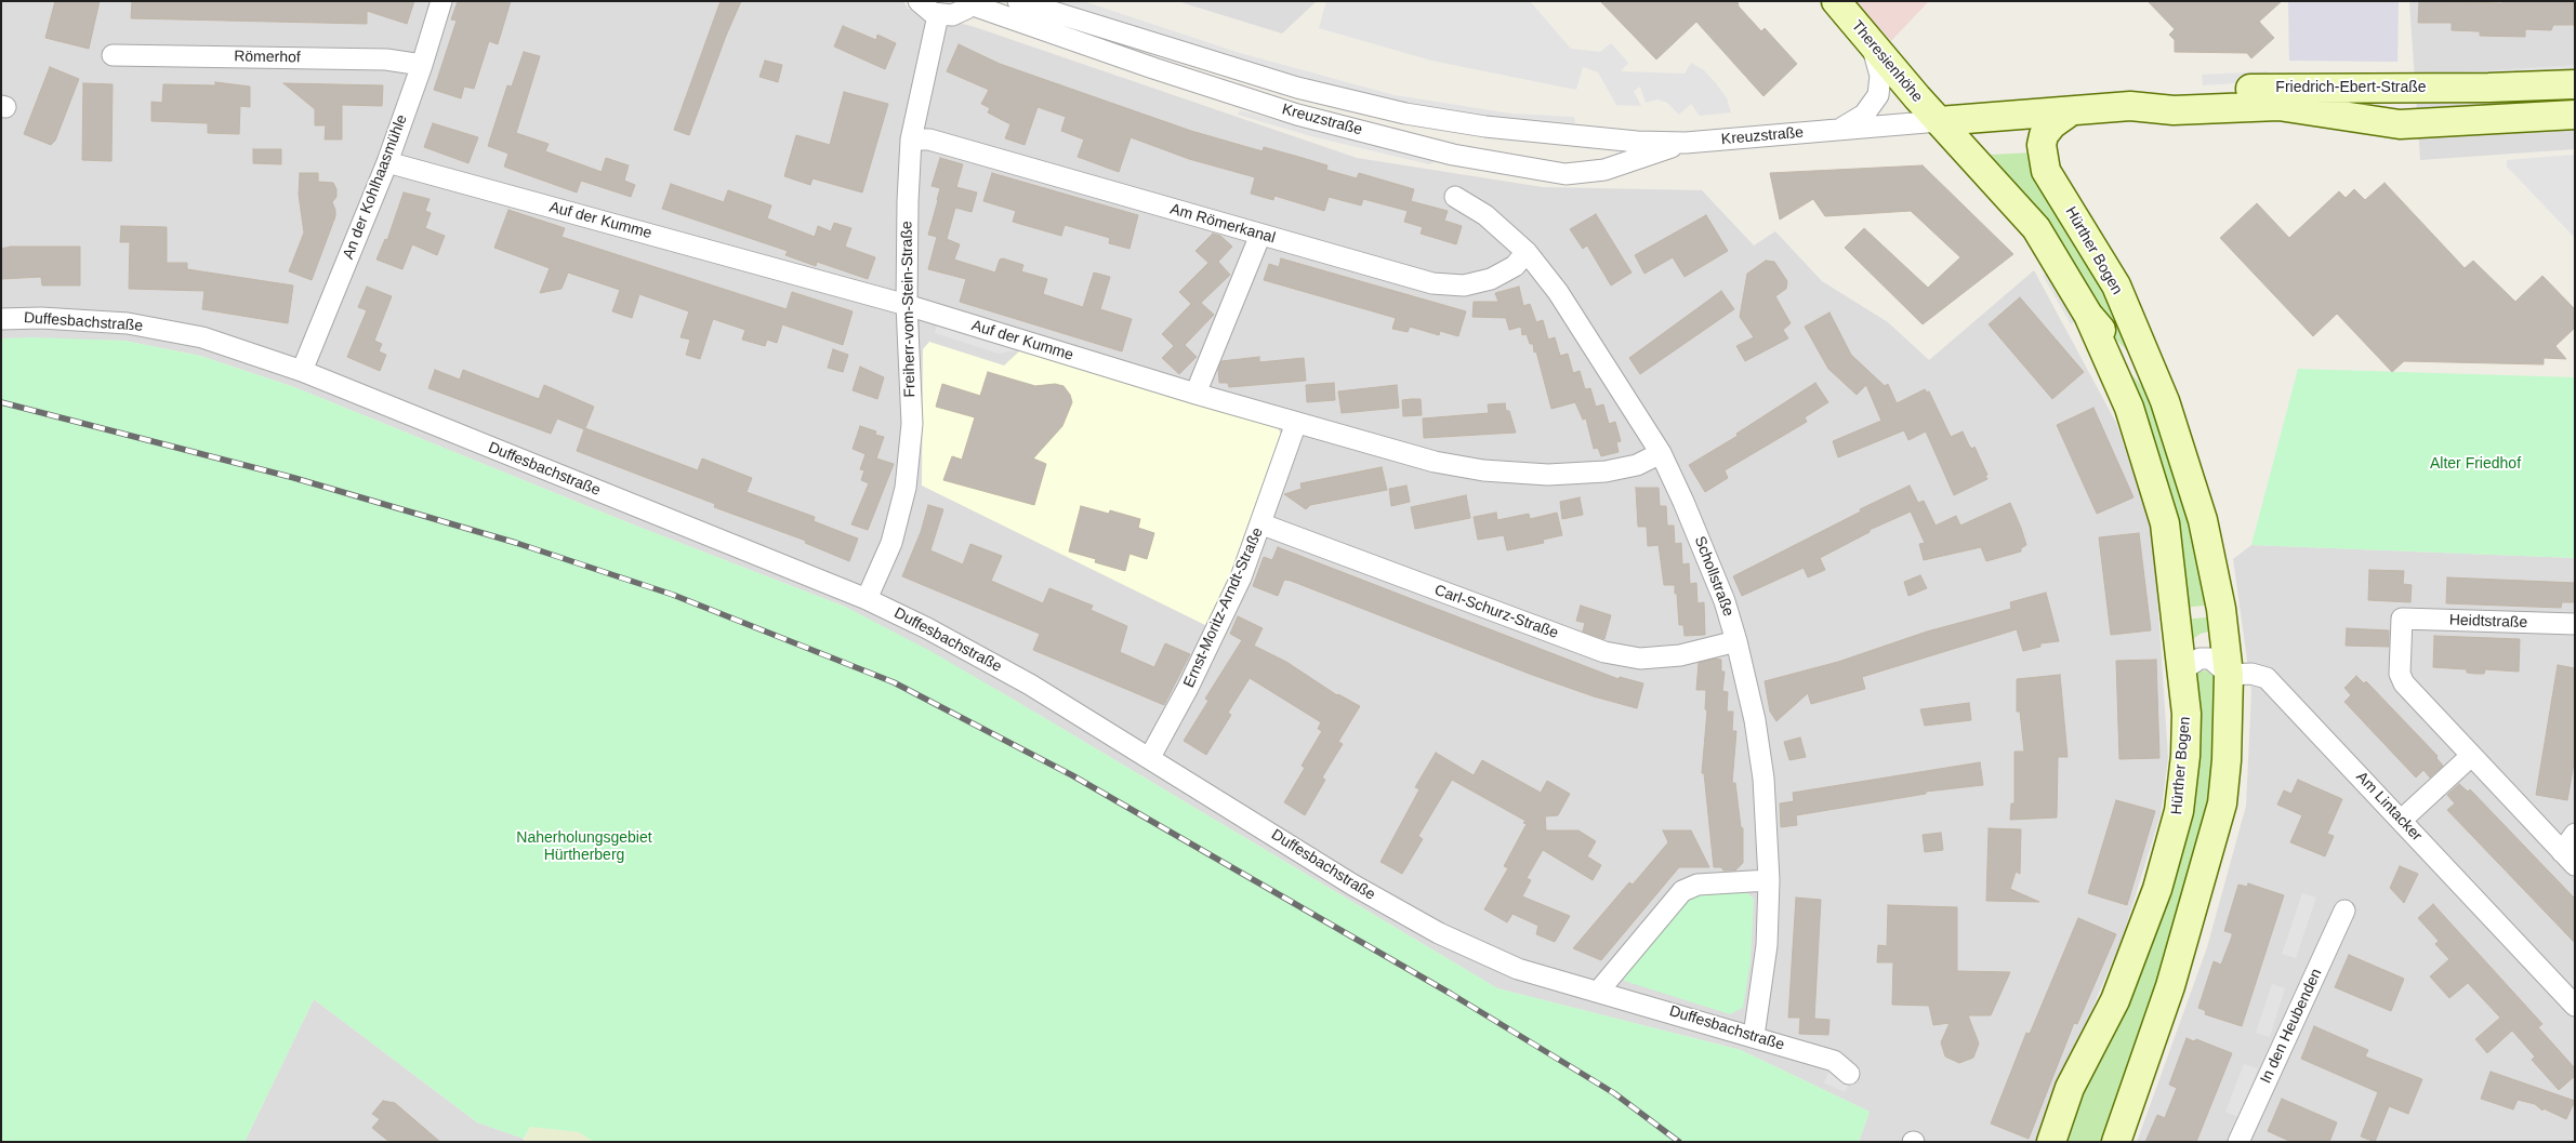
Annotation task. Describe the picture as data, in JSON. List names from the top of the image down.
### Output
{
  "streets": {
    "street": [
      "Römerhof",
      "Theresienhöhe",
      "Friedrich-Ebert-Straße",
      "Kreuzstraße",
      "An der Kohlhaasmühle",
      "Auf der Kumme",
      "Am Römerkanal",
      "Hürther Bogen",
      "Freiherr-vom-Stein-Straße",
      "Duffesbachstraße",
      "Schollstraße",
      "Ernst-Moritz-Arndt-Straße",
      "Carl-Schurz-Straße",
      "Heidtstraße",
      "Am Lintacker",
      "In den Heubenden"
    ]
  },
  "crossings": [
    ["Römerhof", "An der Kohlhaasmühle"],
    ["Theresienhöhe", "Friedrich-Ebert-Straße"],
    ["Theresienhöhe", "Kreuzstraße"],
    ["Theresienhöhe", "Hürther Bogen"],
    ["Friedrich-Ebert-Straße", "Kreuzstraße"],
    ["Friedrich-Ebert-Straße", "Hürther Bogen"],
    ["Kreuzstraße", "Hürther Bogen"],
    ["An der Kohlhaasmühle", "Auf der Kumme"],
    ["An der Kohlhaasmühle", "Duffesbachstraße"],
    ["Auf der Kumme", "Freiherr-vom-Stein-Straße"],
    ["Auf der Kumme", "Schollstraße"],
    ["Auf der Kumme", "Ernst-Moritz-Arndt-Straße"],
    ["Am Römerkanal", "Freiherr-vom-Stein-Straße"],
    ["Am Römerkanal", "Schollstraße"],
    ["Hürther Bogen", "Am Lintacker"],
    ["Freiherr-vom-Stein-Straße", "Duffesbachstraße"],
    ["Duffesbachstraße", "Schollstraße"],
    ["Duffesbachstraße", "Ernst-Moritz-Arndt-Straße"],
    ["Schollstraße", "Carl-Schurz-Straße"],
    ["Ernst-Moritz-Arndt-Straße", "Carl-Schurz-Straße"]
  ],
  "parks": ["Alter Friedhof", "Naherholungsgebiet Hürtherberg"]
}
